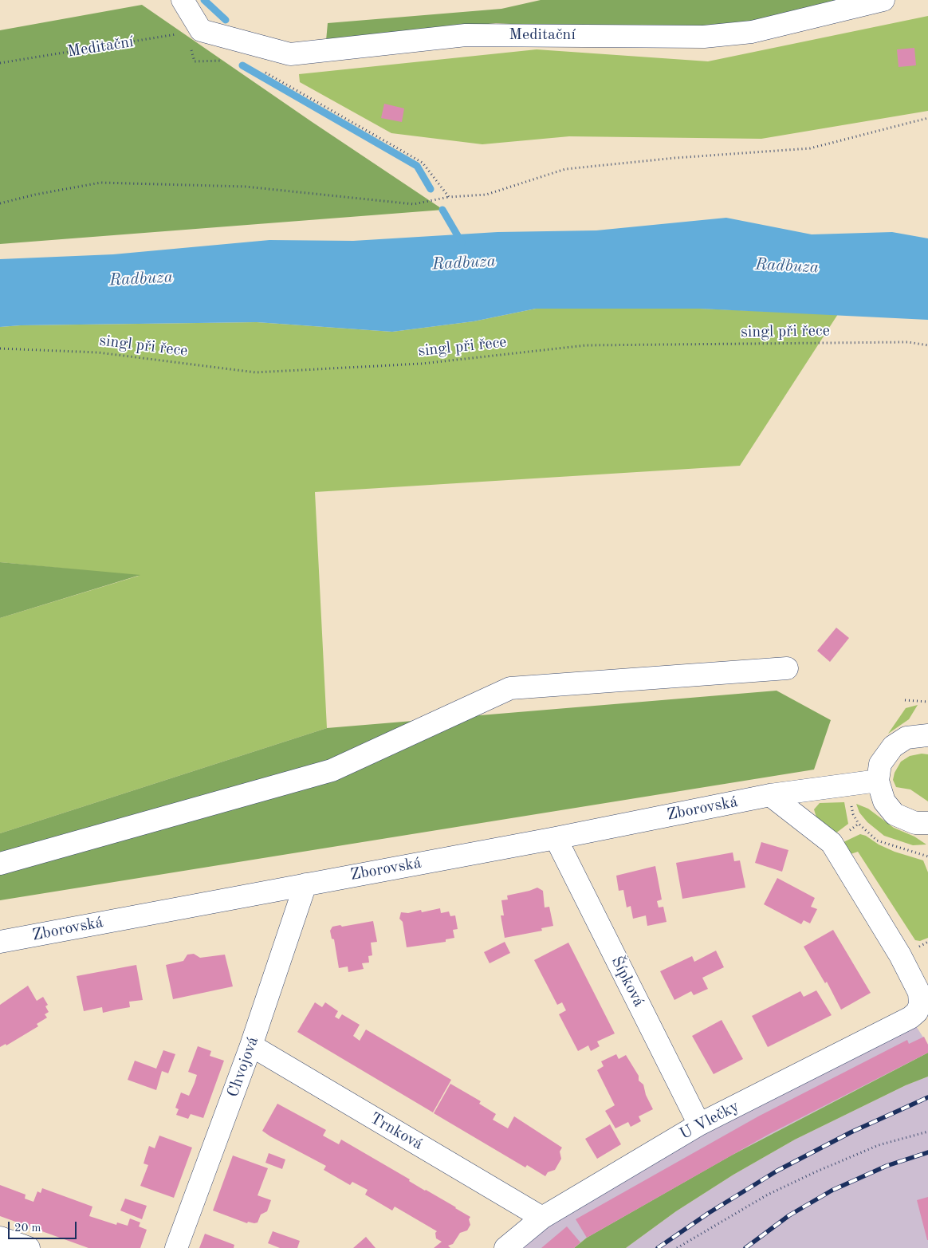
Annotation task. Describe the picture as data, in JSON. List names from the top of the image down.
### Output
{
  "streets": {
    "street": [
      "Meditační",
      "Zborovská",
      "Šípková",
      "Chvojová",
      "U Vlečky",
      "Trnková"
    ],
    "path": ["singl při řece"]
  },
  "crossings": [
    ["Zborovská", "Šípková"],
    ["Zborovská", "Chvojová"],
    ["Šípková", "U Vlečky"],
    ["Chvojová", "Trnková"],
    ["U Vlečky", "Trnková"]
  ],
  "water": ["Radbuza"],
  "scale_bar": "20 m"
}
